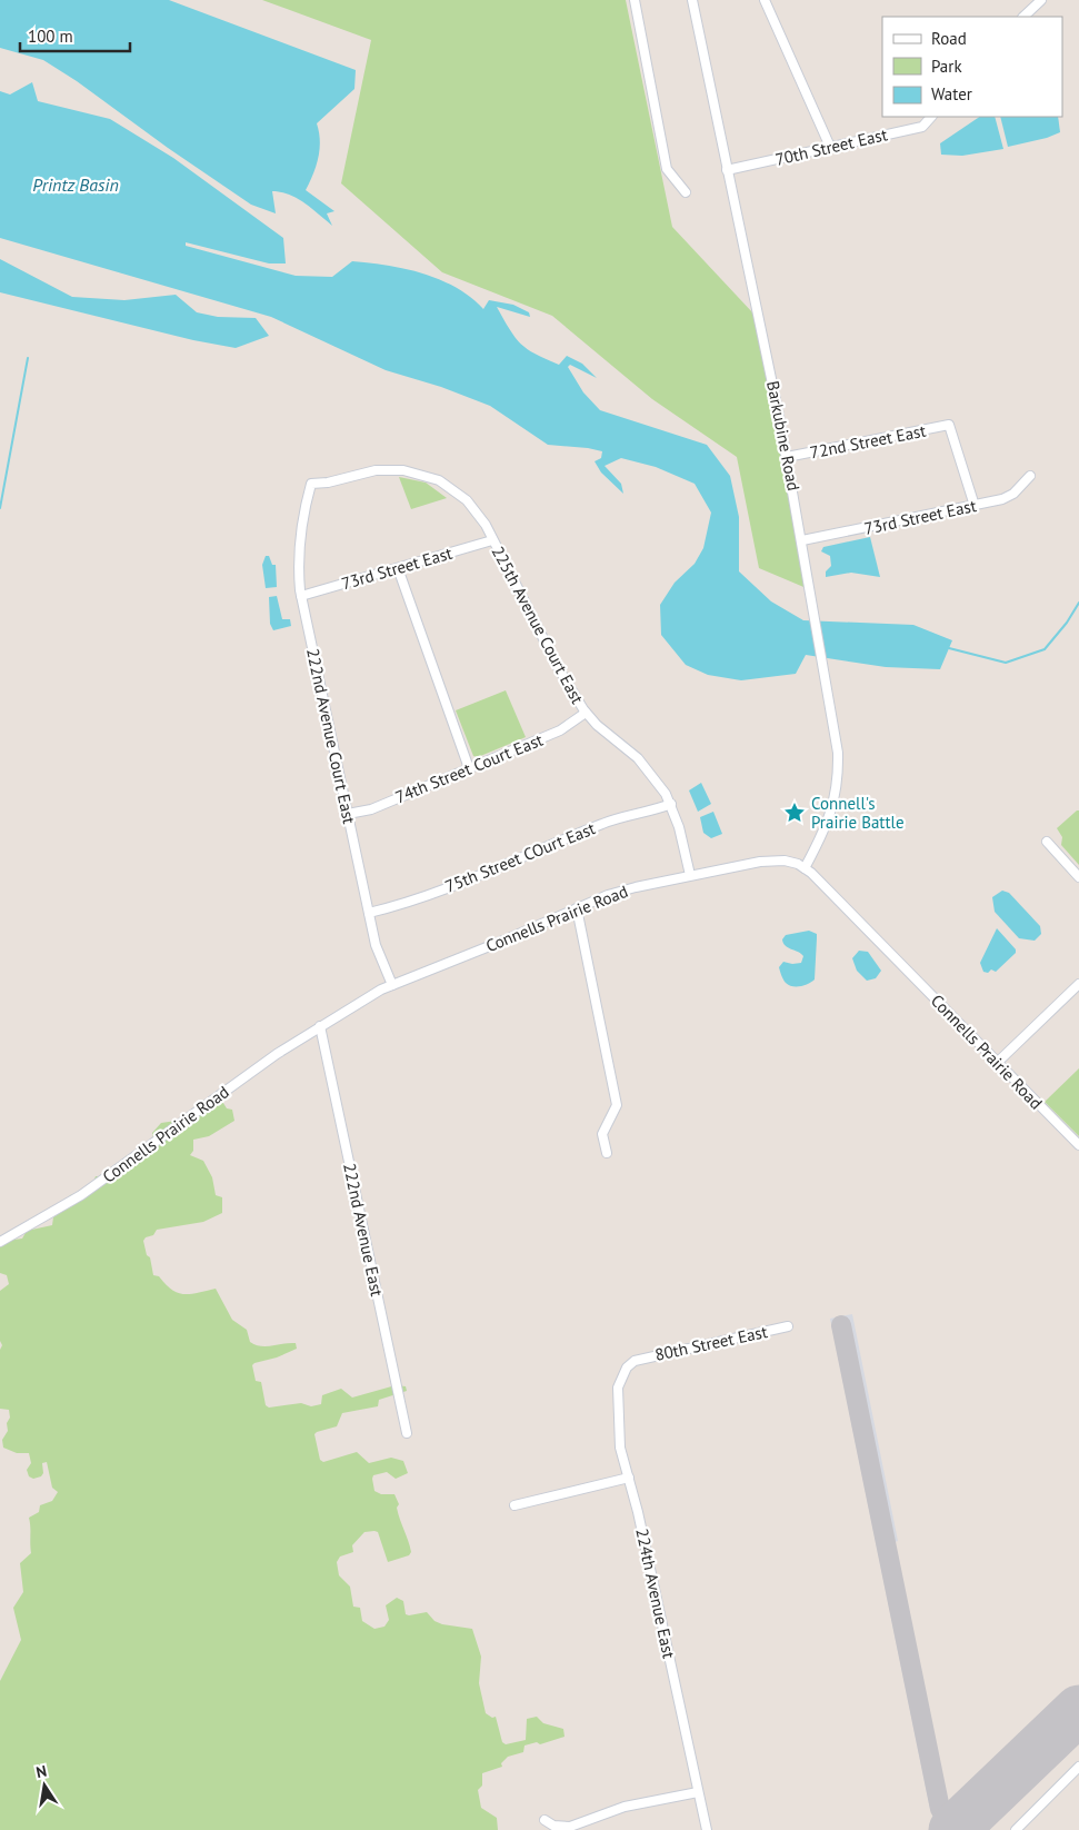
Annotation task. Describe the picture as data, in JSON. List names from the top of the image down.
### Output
{
  "streets": {
    "street": [
      "70th Street East",
      "Barkubine Road",
      "72nd Street East",
      "73rd Street East",
      "225th Avenue Court East",
      "222nd Avenue Court East",
      "74th Street Court East",
      "75th Street COurt East",
      "Connells Prairie Road",
      "222nd Avenue East",
      "80th Street East",
      "224th Avenue East"
    ]
  },
  "crossings": [
    ["70th Street East", "Barkubine Road"],
    ["Barkubine Road", "72nd Street East"],
    ["Barkubine Road", "73rd Street East"],
    ["Barkubine Road", "Connells Prairie Road"],
    ["72nd Street East", "73rd Street East"],
    ["73rd Street East", "225th Avenue Court East"],
    ["73rd Street East", "222nd Avenue Court East"],
    ["225th Avenue Court East", "222nd Avenue Court East"],
    ["225th Avenue Court East", "74th Street Court East"],
    ["225th Avenue Court East", "75th Street COurt East"],
    ["225th Avenue Court East", "Connells Prairie Road"],
    ["222nd Avenue Court East", "74th Street Court East"],
    ["222nd Avenue Court East", "75th Street COurt East"],
    ["222nd Avenue Court East", "Connells Prairie Road"],
    ["Connells Prairie Road", "222nd Avenue East"],
    ["80th Street East", "224th Avenue East"]
  ],
  "water": ["Printz Basin"],
  "places": {
    "place": ["Connell's Prairie Battle"]
  },
  "legend": ["Road", "Park", "Water"],
  "scale_bar": "100 m",
  "north": "top"
}
